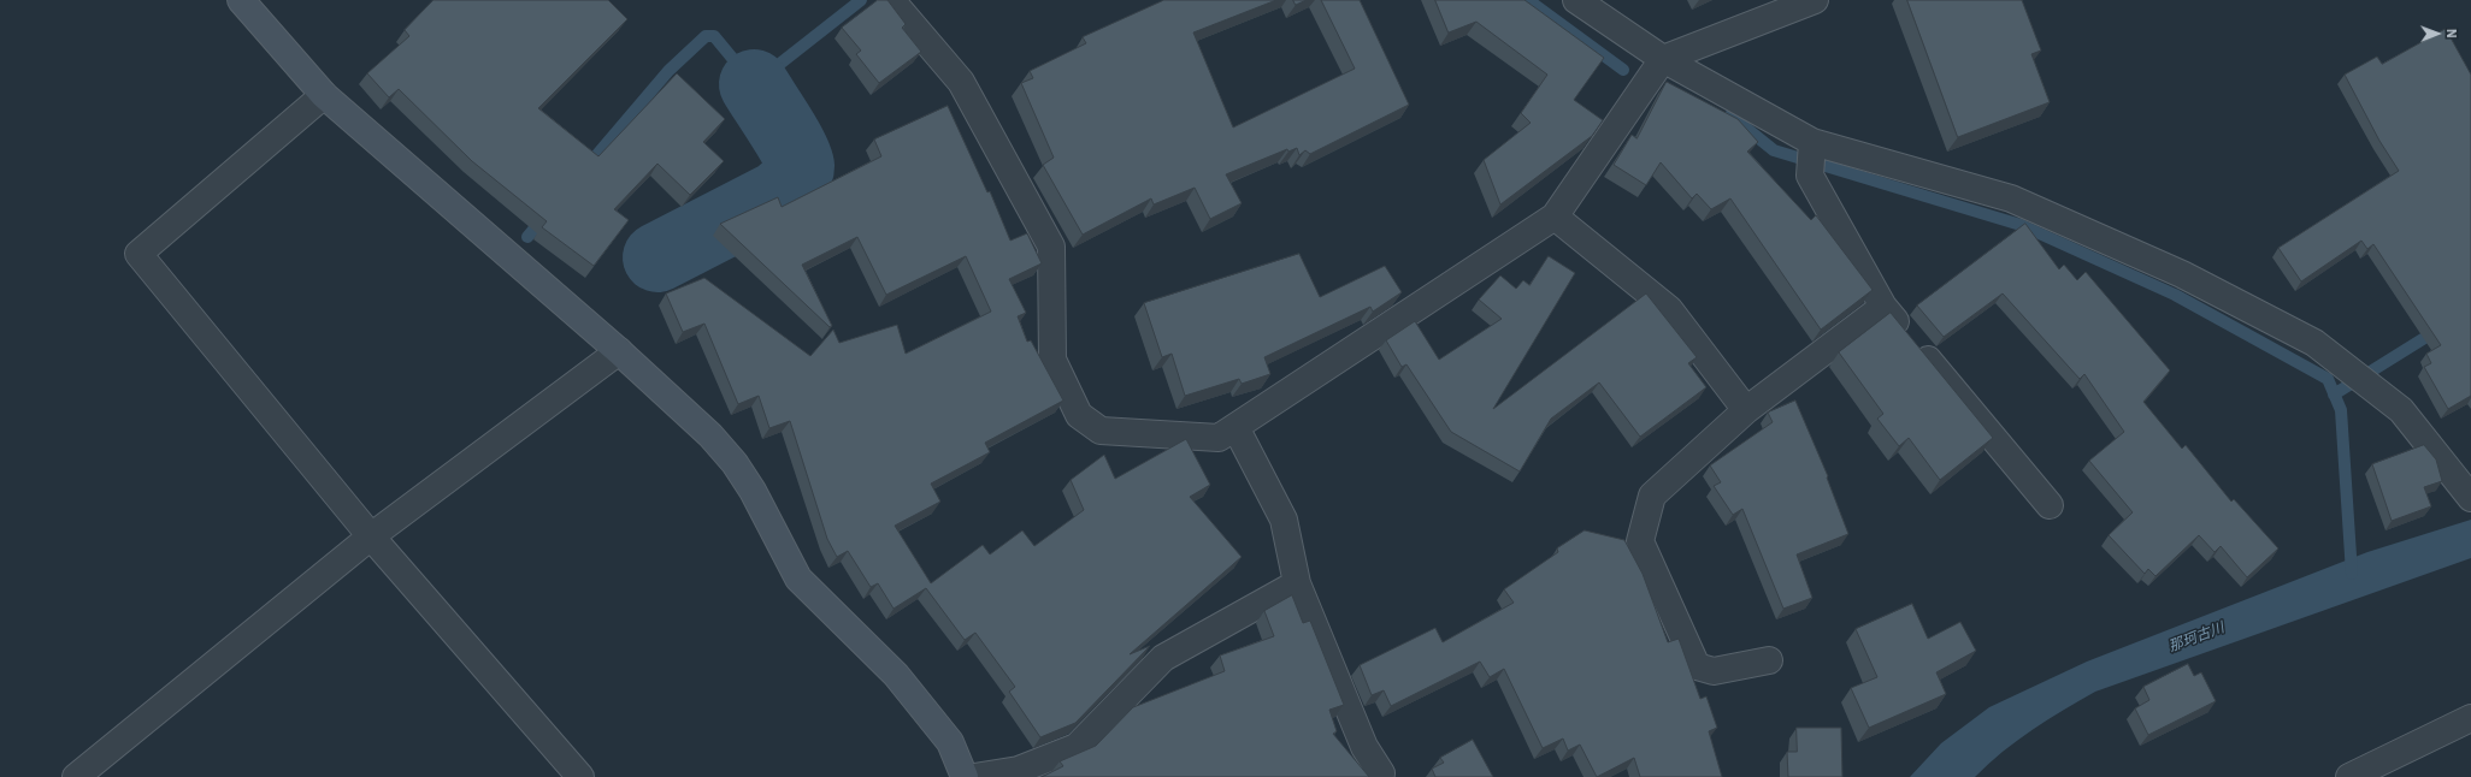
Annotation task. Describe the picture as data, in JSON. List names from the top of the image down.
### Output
{
  "water": ["那珂古川"],
  "north": "right"
}
